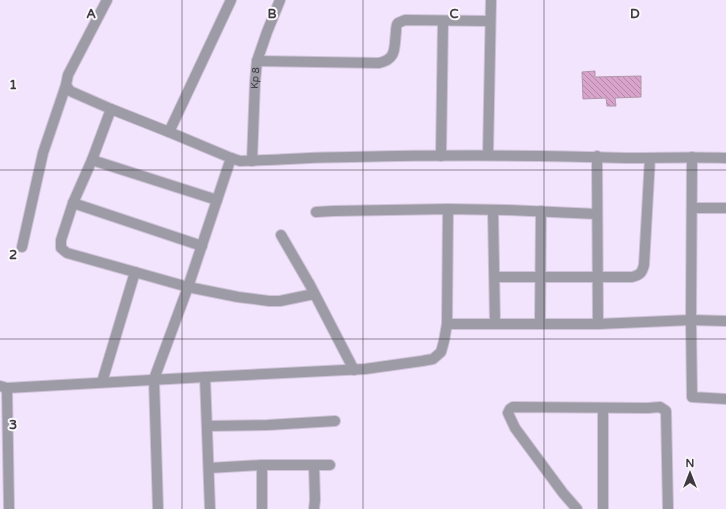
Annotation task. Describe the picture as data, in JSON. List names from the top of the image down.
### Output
{
  "streets": {
    "street": ["Kp 8"]
  },
  "north": "top",
  "grid": {
    "columns": [
      "A",
      "B",
      "C",
      "D"
    ],
    "rows": ["1", "2", "3"]
  }
}
